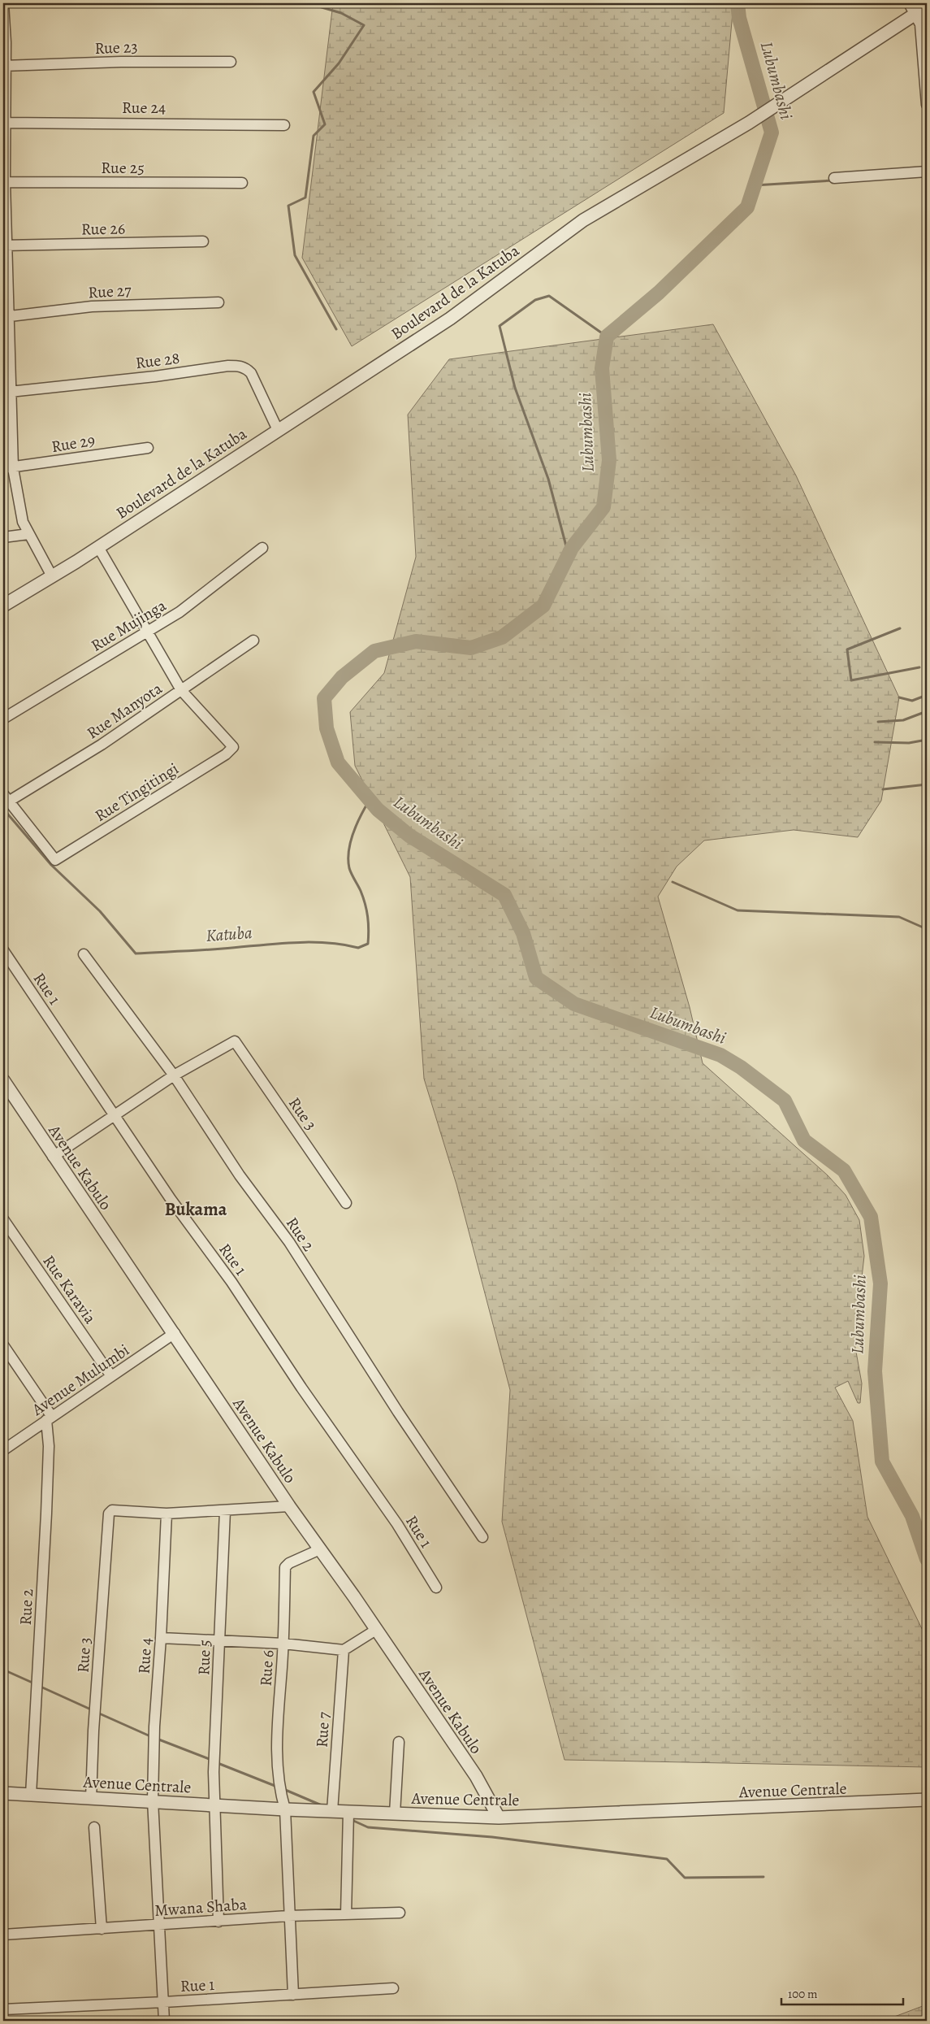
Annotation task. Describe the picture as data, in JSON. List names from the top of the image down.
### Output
{
  "streets": {
    "street": [
      "Rue 23",
      "Rue 24",
      "Rue 25",
      "Rue 26",
      "Rue 27",
      "Boulevard de la Katuba",
      "Rue 28",
      "Rue 29",
      "Rue Mujinga",
      "Rue Manyota",
      "Rue Tingitingi",
      "Rue 1",
      "Rue 3",
      "Avenue Kabulo",
      "Rue 2",
      "Rue Karavia",
      "Avenue Mulumbi",
      "Rue 4",
      "Rue 5",
      "Rue 6",
      "Rue 7",
      "Avenue Centrale",
      "Mwana Shaba"
    ]
  },
  "crossings": [
    ["Boulevard de la Katuba", "Rue 28"],
    ["Rue Manyota", "Rue Tingitingi"],
    ["Rue 1", "Rue 4"],
    ["Rue 1", "Rue 6"],
    ["Rue 3", "Rue 2"],
    ["Rue 3", "Rue 4"],
    ["Rue 3", "Avenue Centrale"],
    ["Avenue Kabulo", "Avenue Mulumbi"],
    ["Avenue Kabulo", "Rue 6"],
    ["Avenue Kabulo", "Avenue Centrale"],
    ["Rue 2", "Avenue Mulumbi"],
    ["Rue 2", "Avenue Centrale"],
    ["Rue Karavia", "Avenue Mulumbi"],
    ["Rue 4", "Avenue Centrale"],
    ["Rue 4", "Mwana Shaba"],
    ["Rue 5", "Avenue Centrale"],
    ["Rue 5", "Mwana Shaba"],
    ["Rue 6", "Avenue Centrale"],
    ["Rue 6", "Mwana Shaba"],
    ["Rue 7", "Avenue Centrale"]
  ],
  "districts": ["Bukama"],
  "water": ["Lubumbashi", "Katuba"],
  "scale_bar": "100 m"
}
